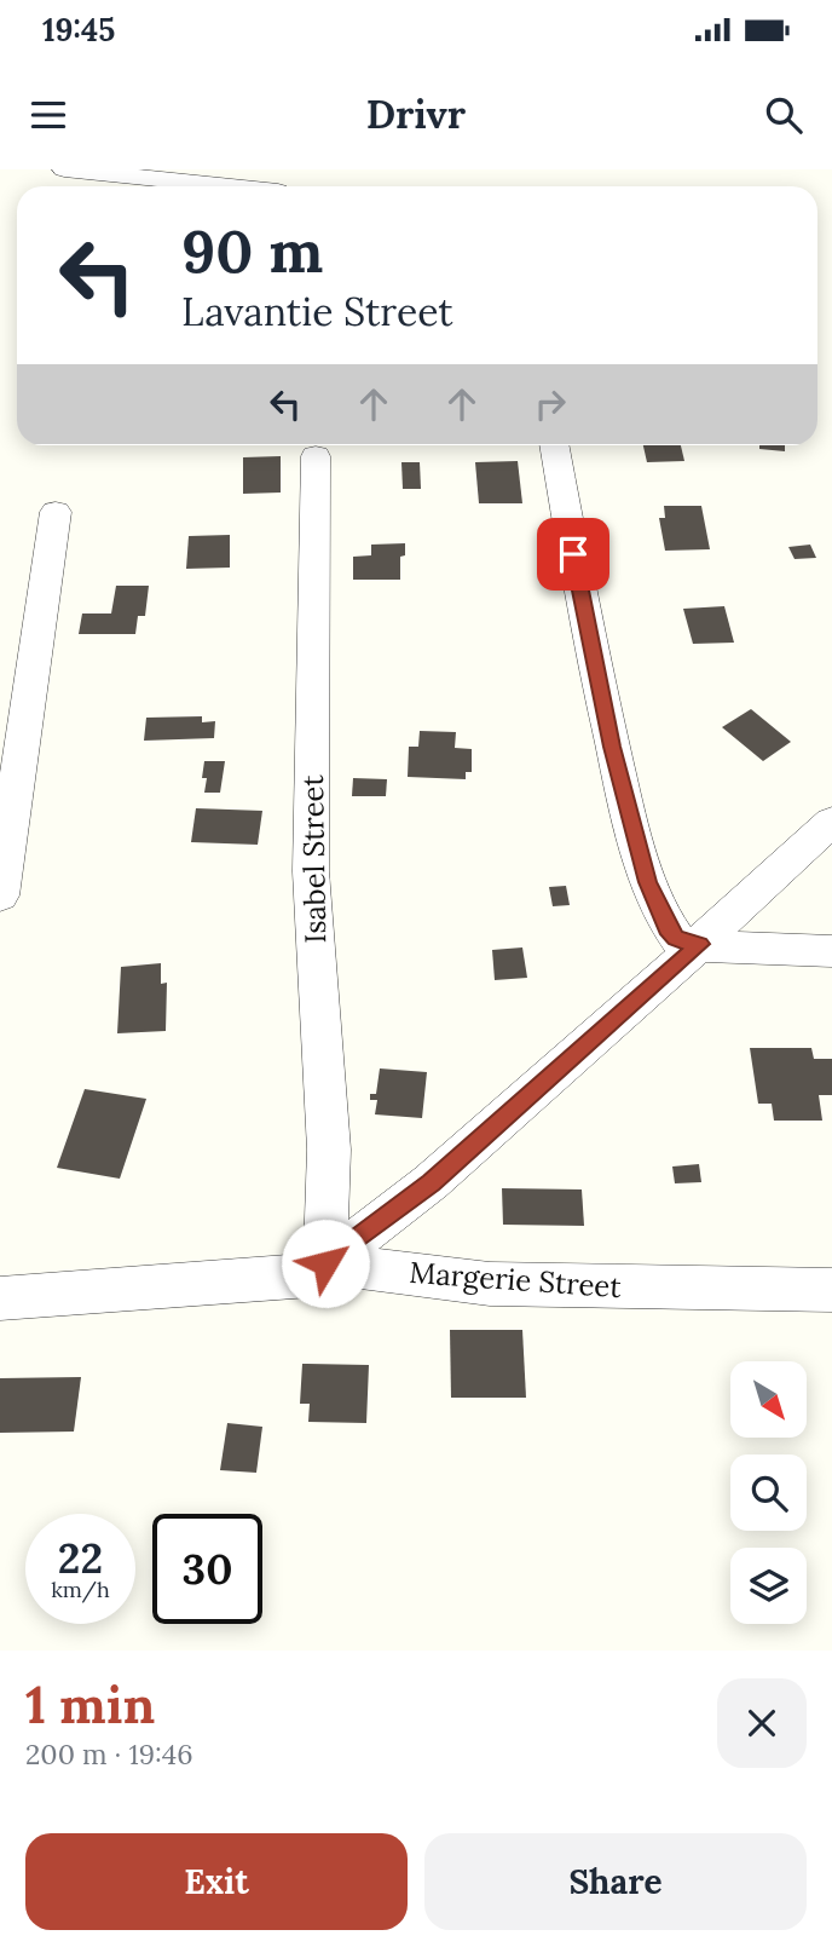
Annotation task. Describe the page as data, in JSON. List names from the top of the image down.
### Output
{
  "streets": {
    "street": ["Isabel Street", "Margerie Street"]
  },
  "crossings": [
    ["Isabel Street", "Margerie Street"]
  ],
  "north": "bottom right",
  "page": {
    "status": "19:45",
    "header": "Drivr",
    "turn": ["90 m", "Lavantie Street"],
    "speed": "22 km/h",
    "limit": "30",
    "heading": ["1 min", "200 m · 19:46"],
    "buttons": ["Exit", "Share"]
  }
}
